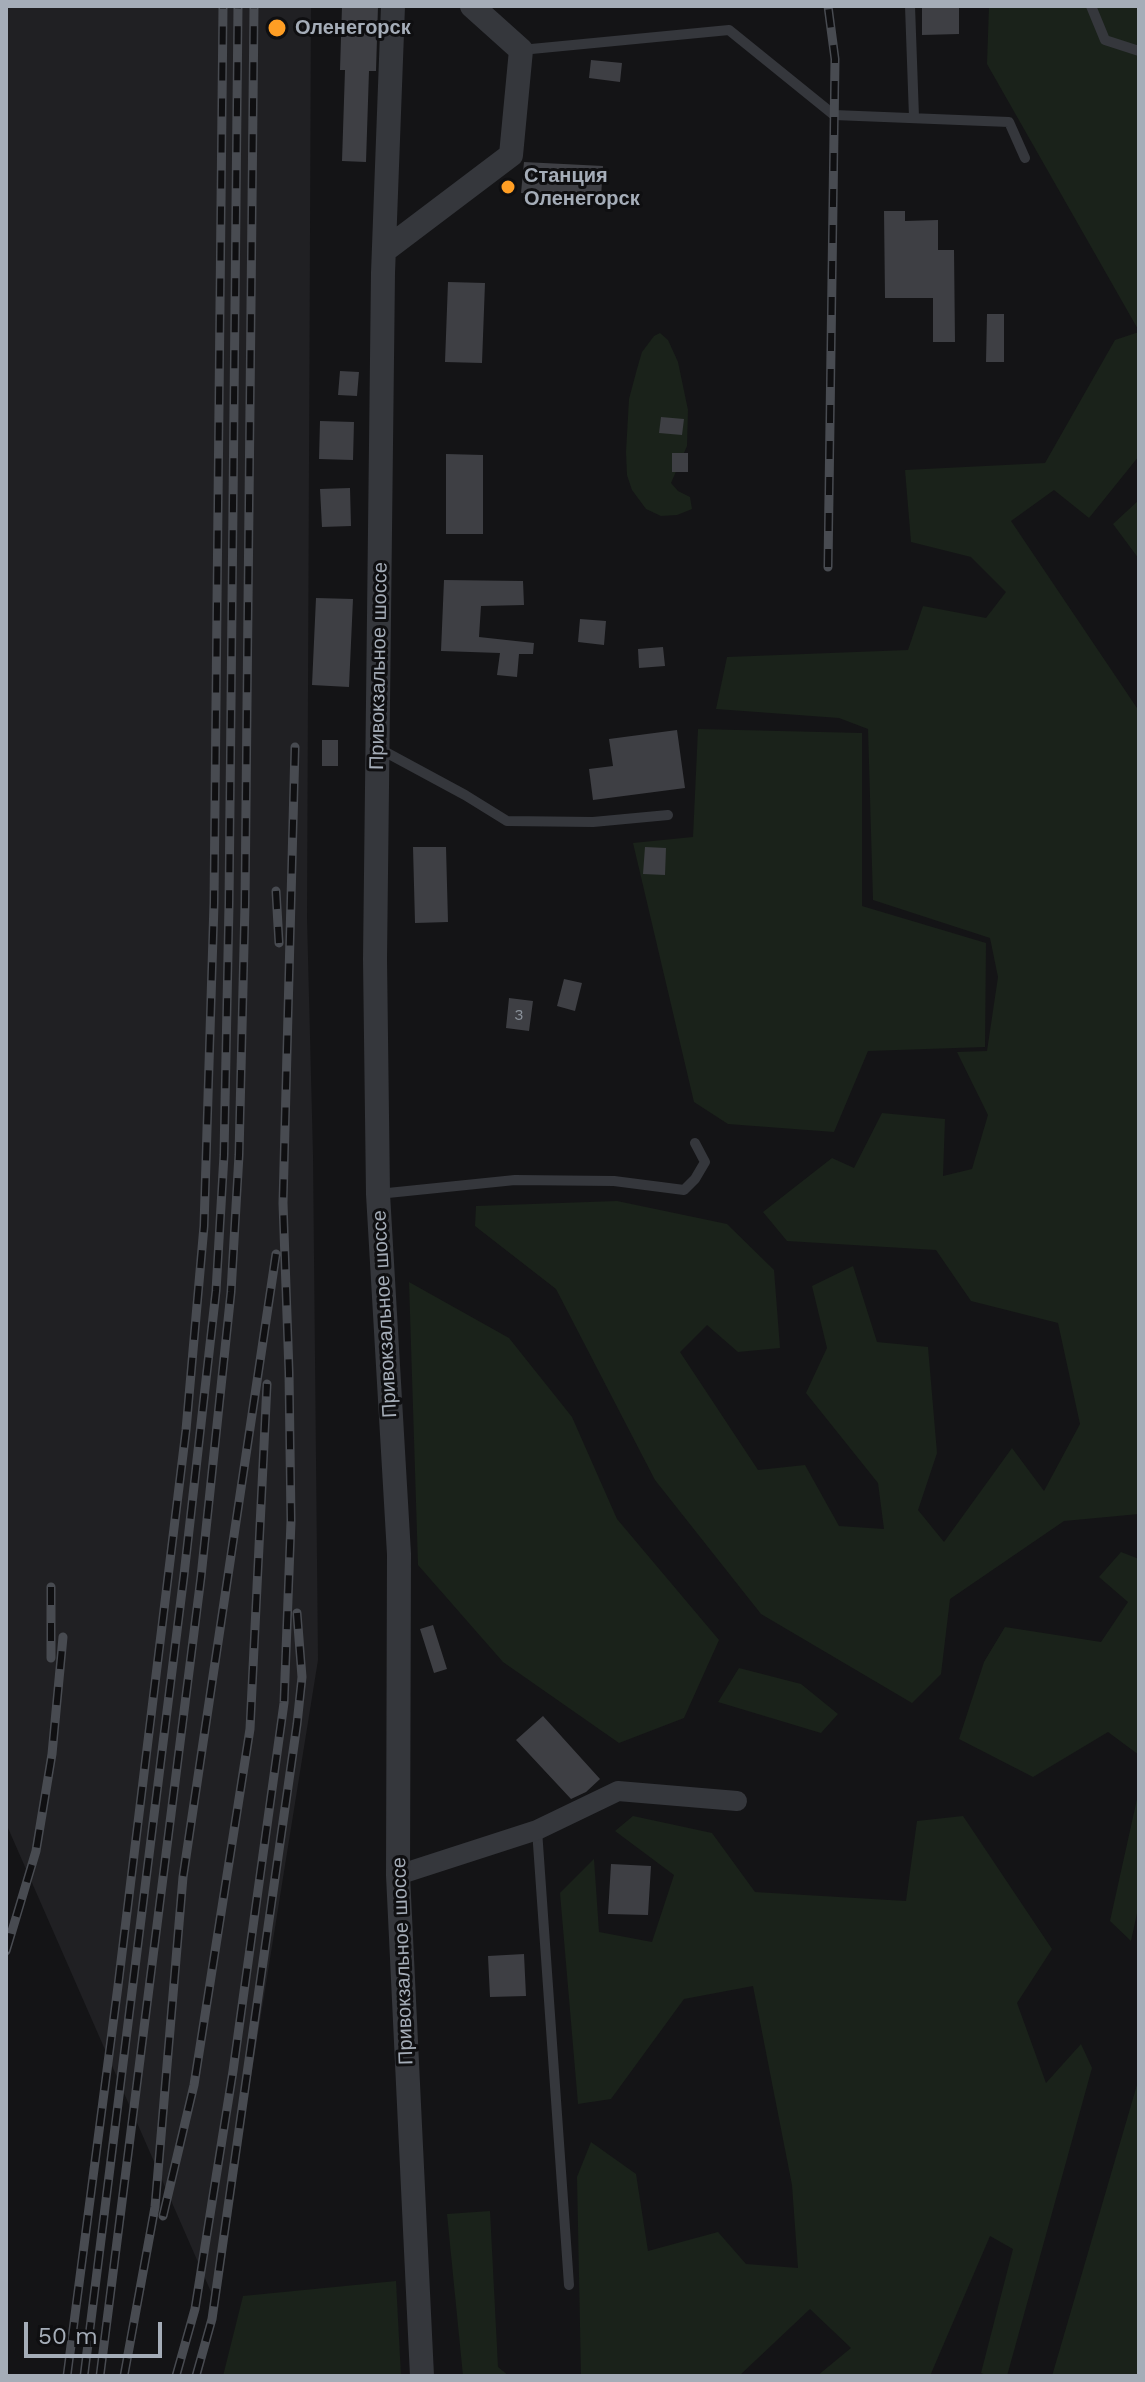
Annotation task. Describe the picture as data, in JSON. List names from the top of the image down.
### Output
{
  "streets": {
    "street": ["Привокзальное шоссе"]
  },
  "places": ["Оленегорск", "Станция Оленегорск"],
  "house_numbers": ["3"],
  "scale_bar": "50 m"
}
